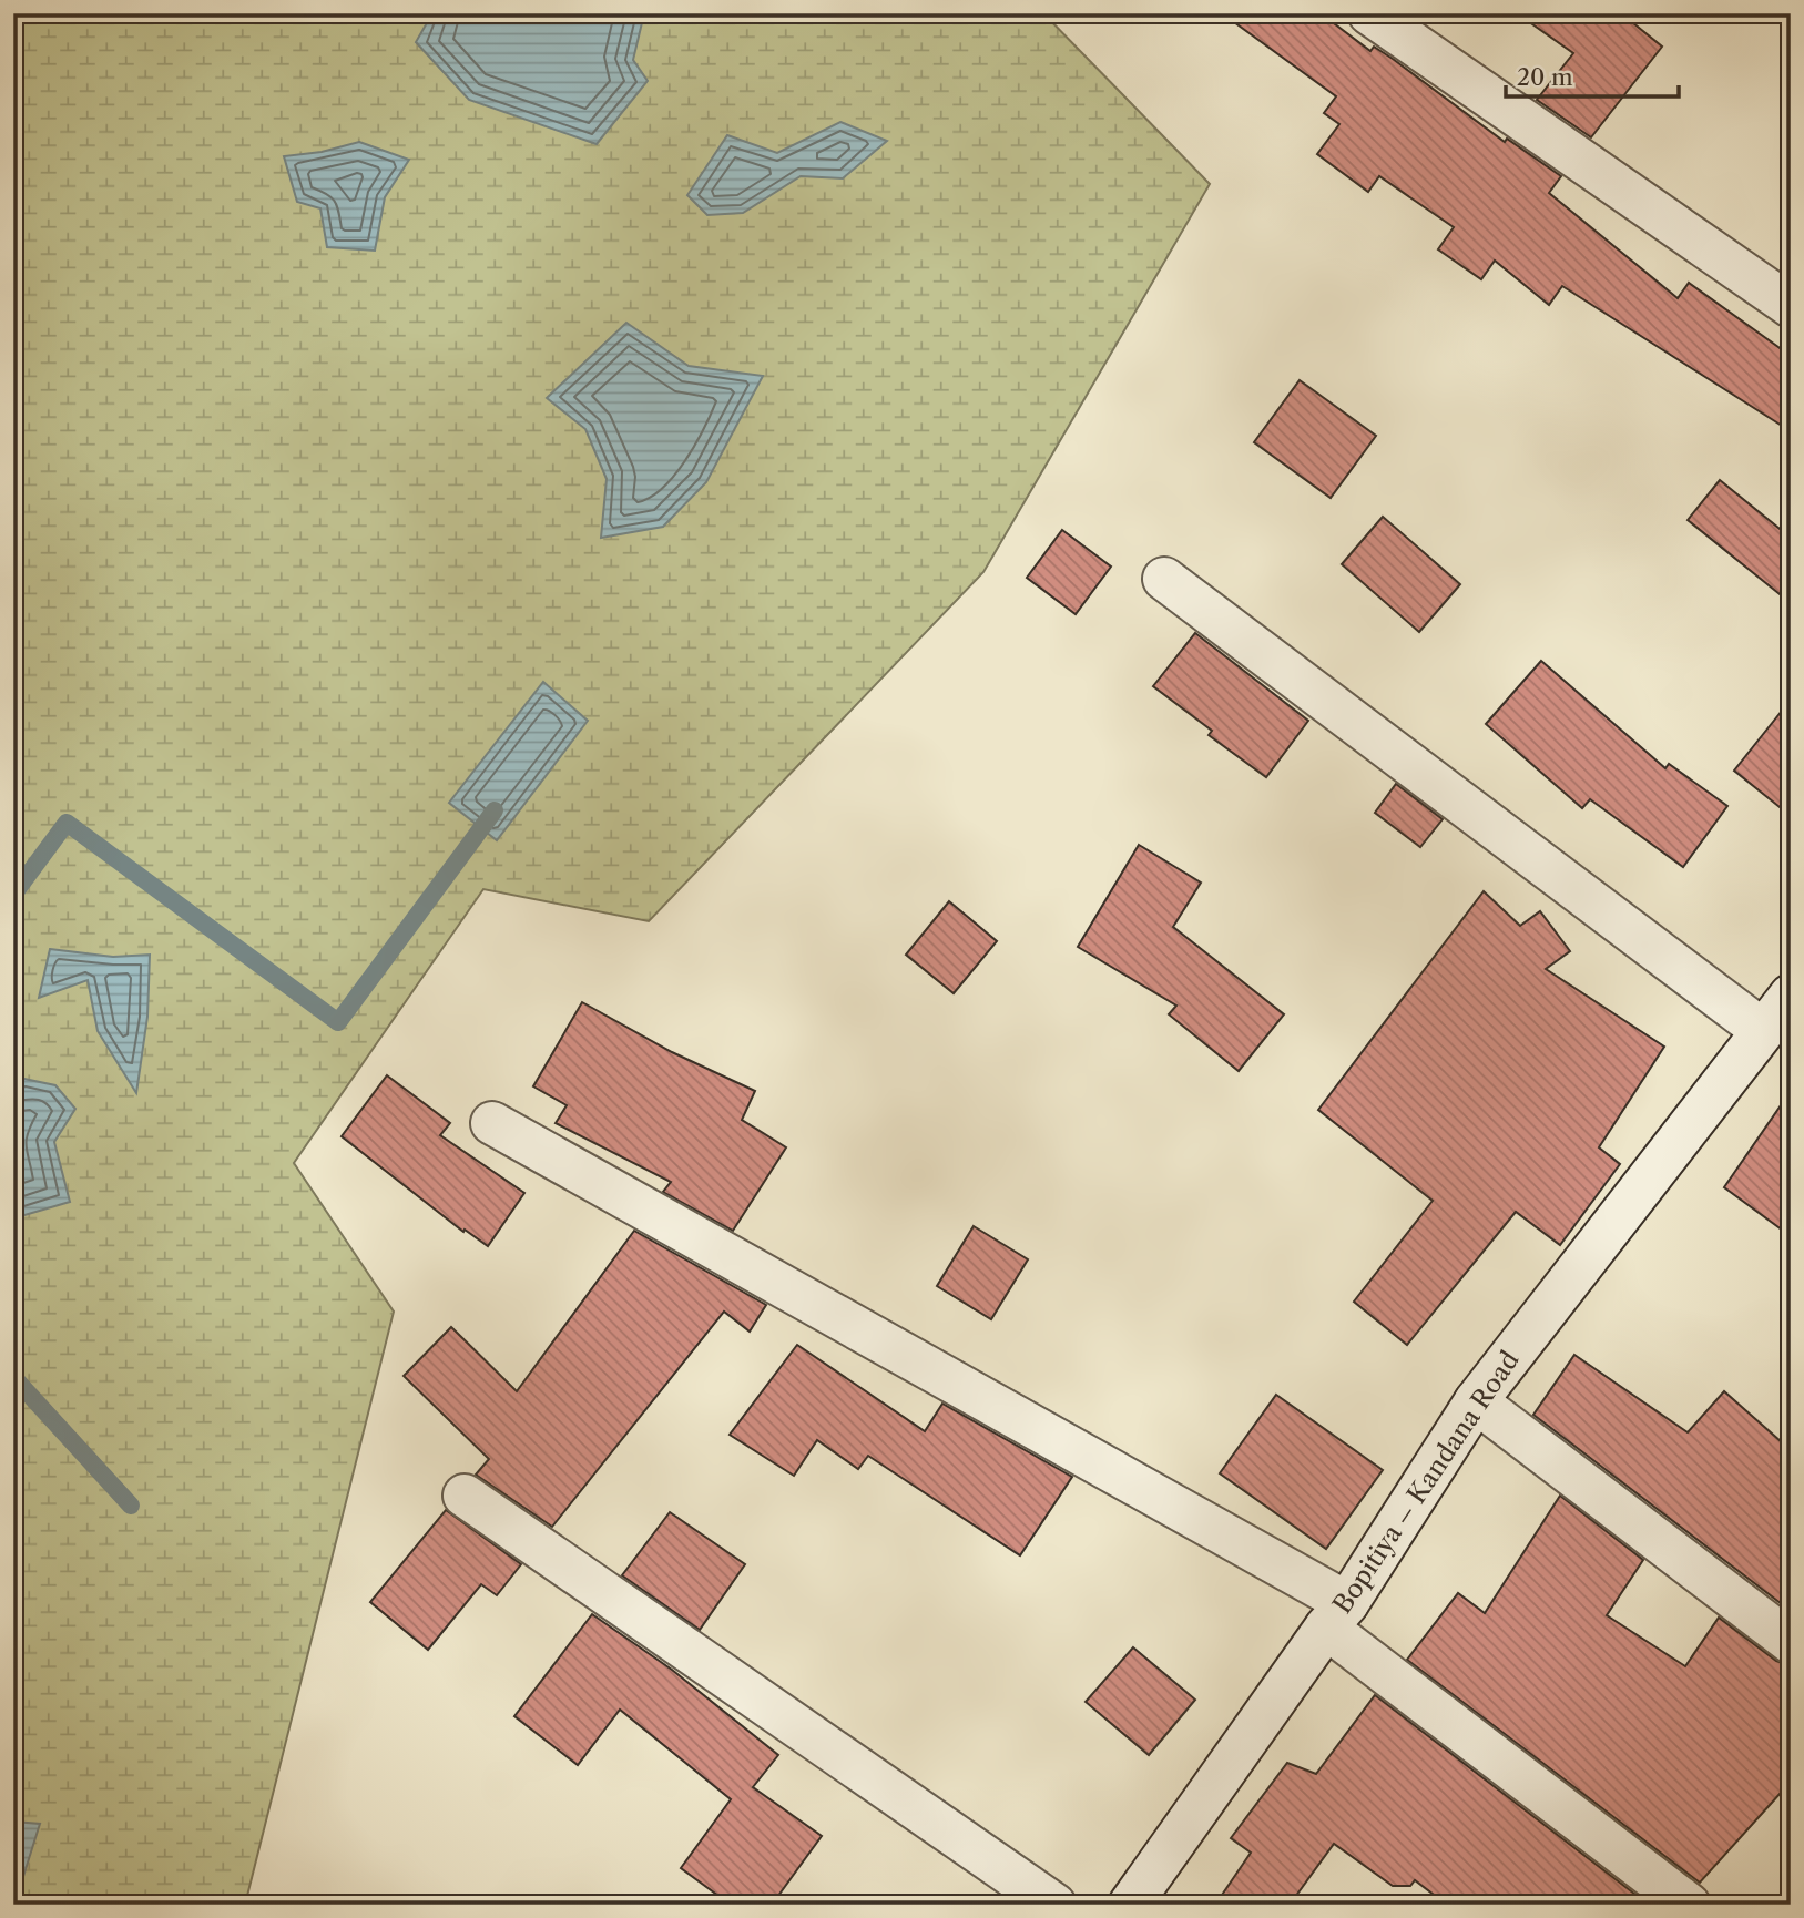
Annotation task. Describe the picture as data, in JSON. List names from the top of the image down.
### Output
{
  "streets": {
    "street": ["Bopitiya – Kandana Road"]
  },
  "scale_bar": "20 m"
}
